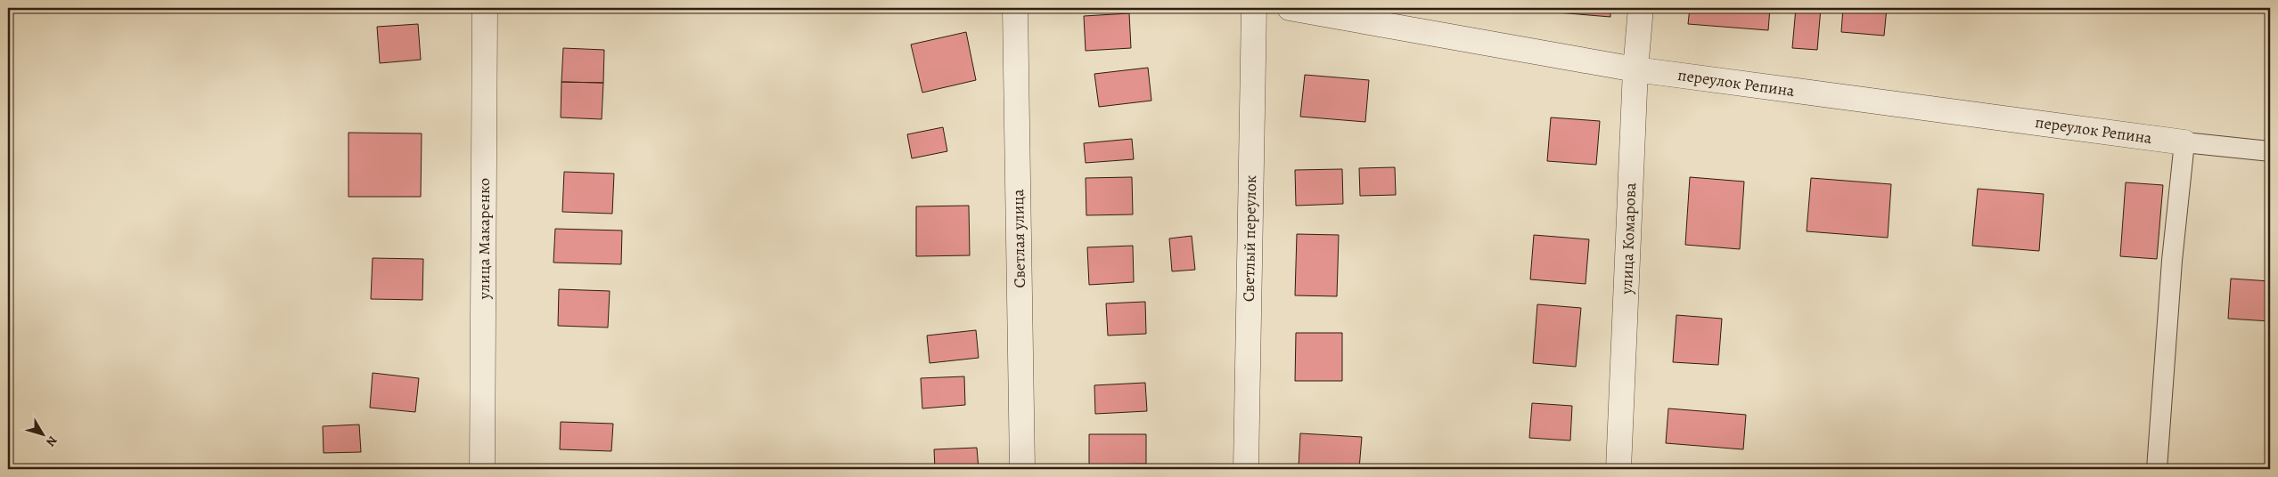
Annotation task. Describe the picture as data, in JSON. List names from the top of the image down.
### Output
{
  "streets": {
    "street": [
      "переулок Репина",
      "улица Макаренко",
      "Светлая улица",
      "Светлый переулок",
      "улица Комарова"
    ]
  },
  "crossings": [
    ["переулок Репина", "улица Комарова"]
  ],
  "north": "bottom right"
}
